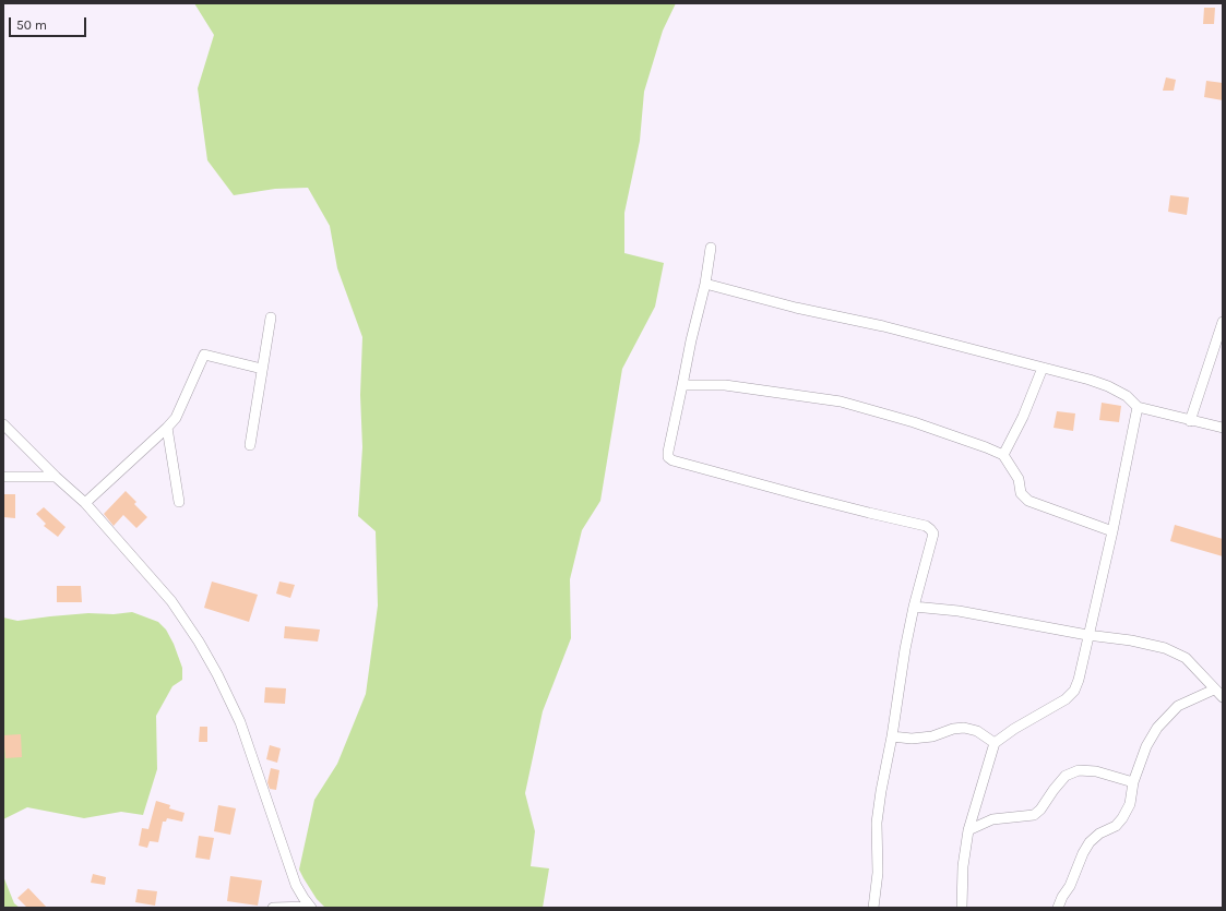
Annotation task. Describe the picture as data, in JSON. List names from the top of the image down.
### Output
{
  "scale_bar": "50 m"
}
